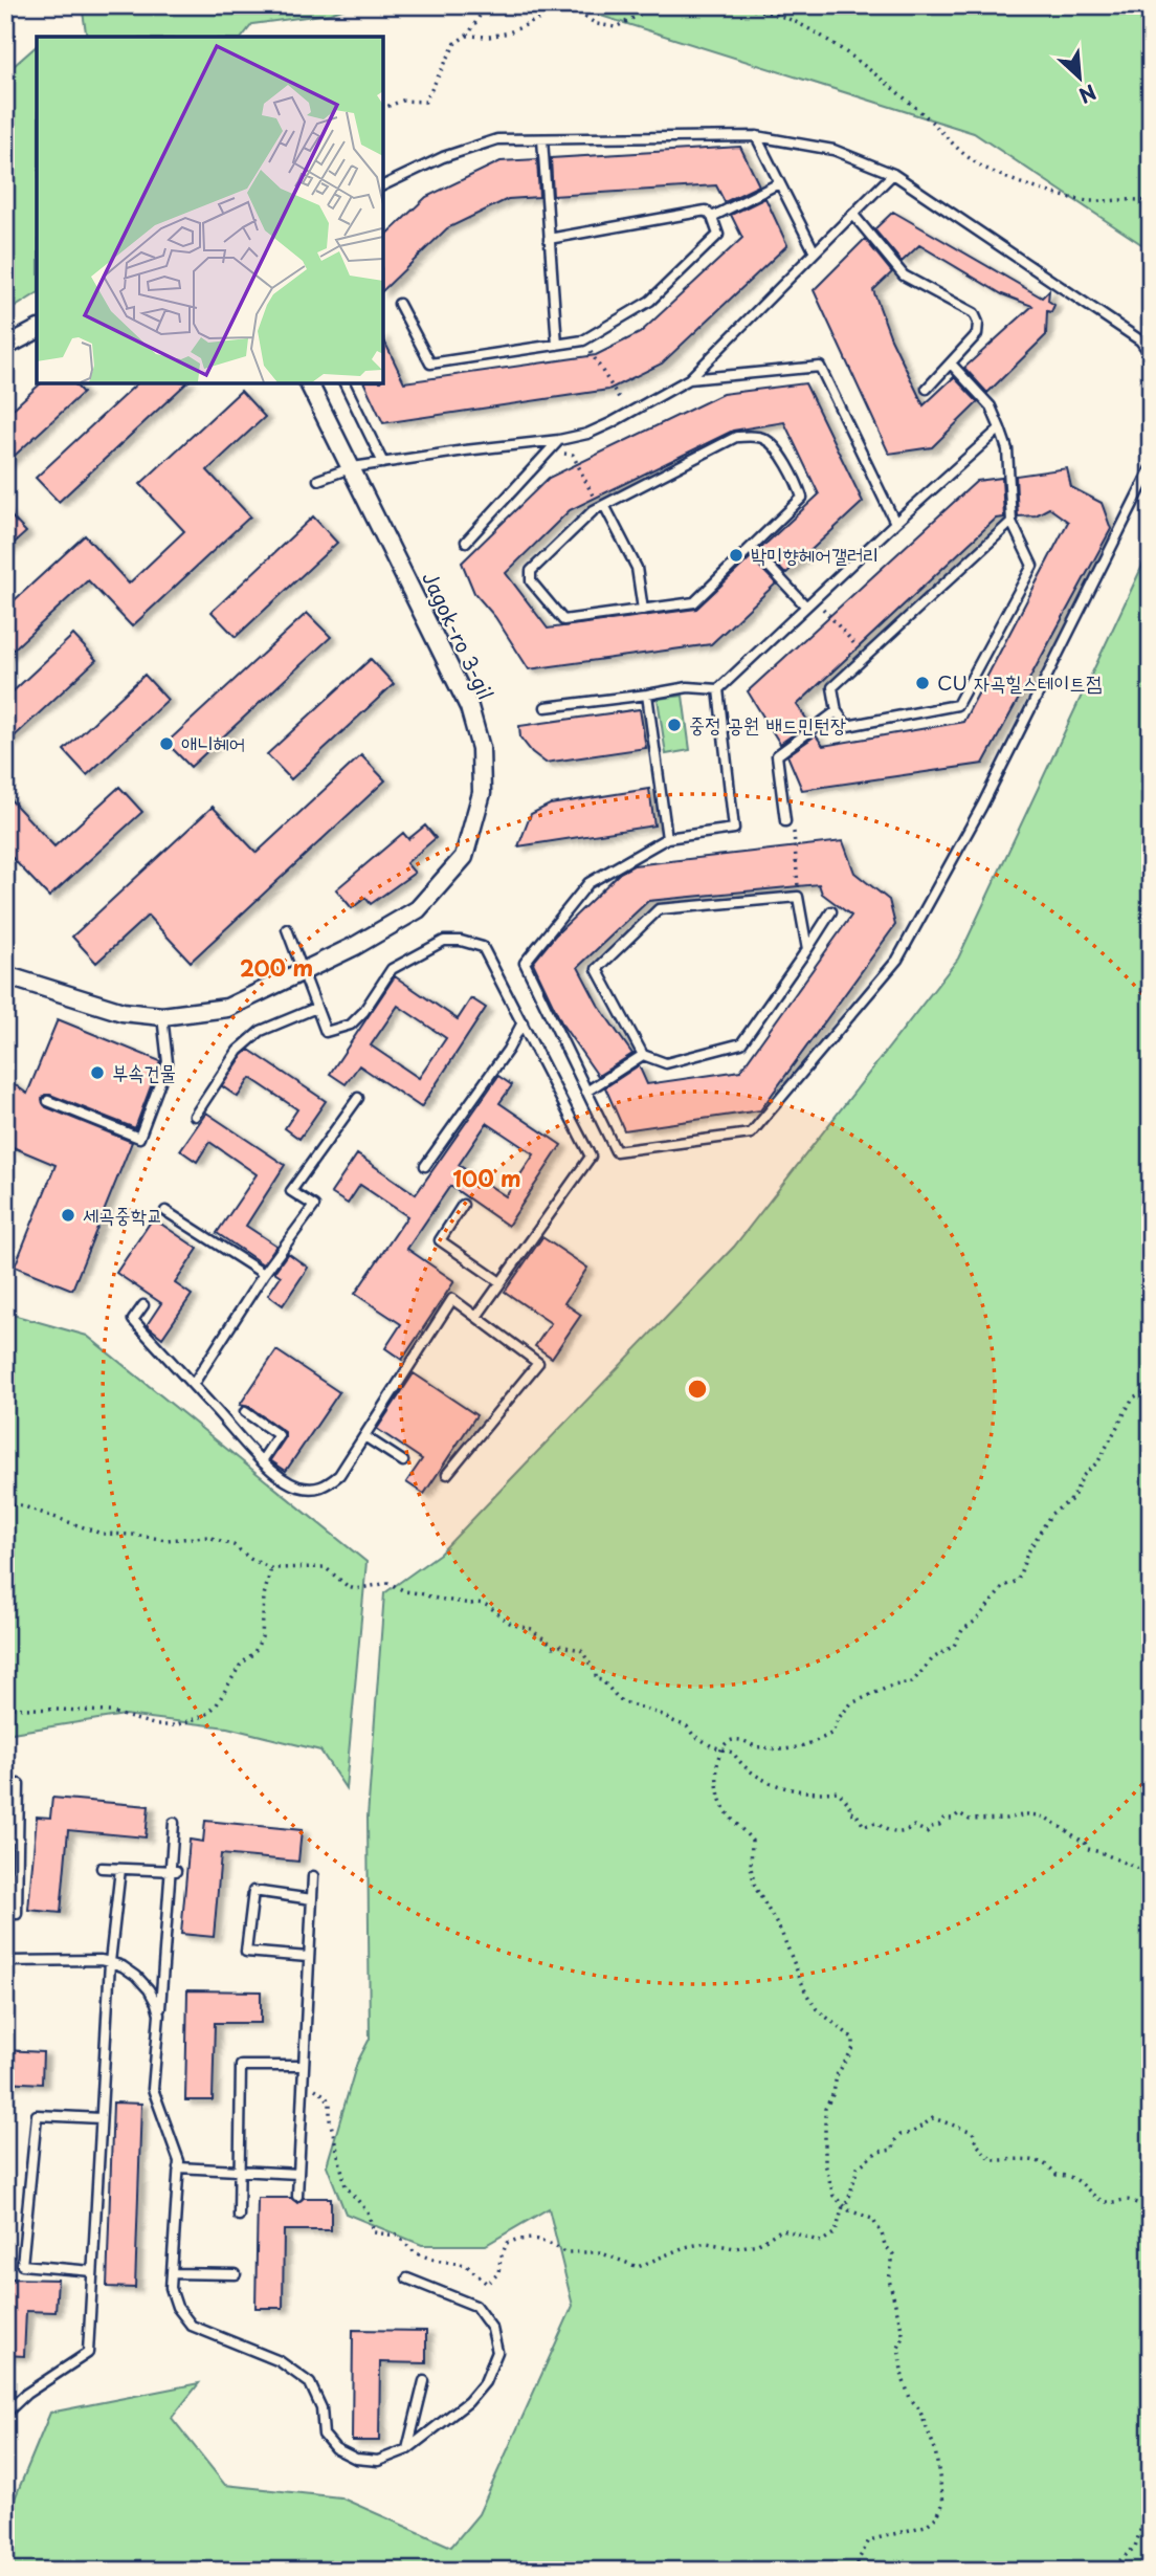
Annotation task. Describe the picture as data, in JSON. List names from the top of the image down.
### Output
{
  "streets": {
    "street": ["Jagok-ro 3-gil"]
  },
  "places": [
    "박미향헤어갤러리",
    "CU 자곡힐스테이트점",
    "중정 공원 배드민턴장",
    "애니헤어",
    "부속건물",
    "세곡중학교"
  ],
  "north": "bottom right",
  "rings": ["200 m", "100 m"]
}
